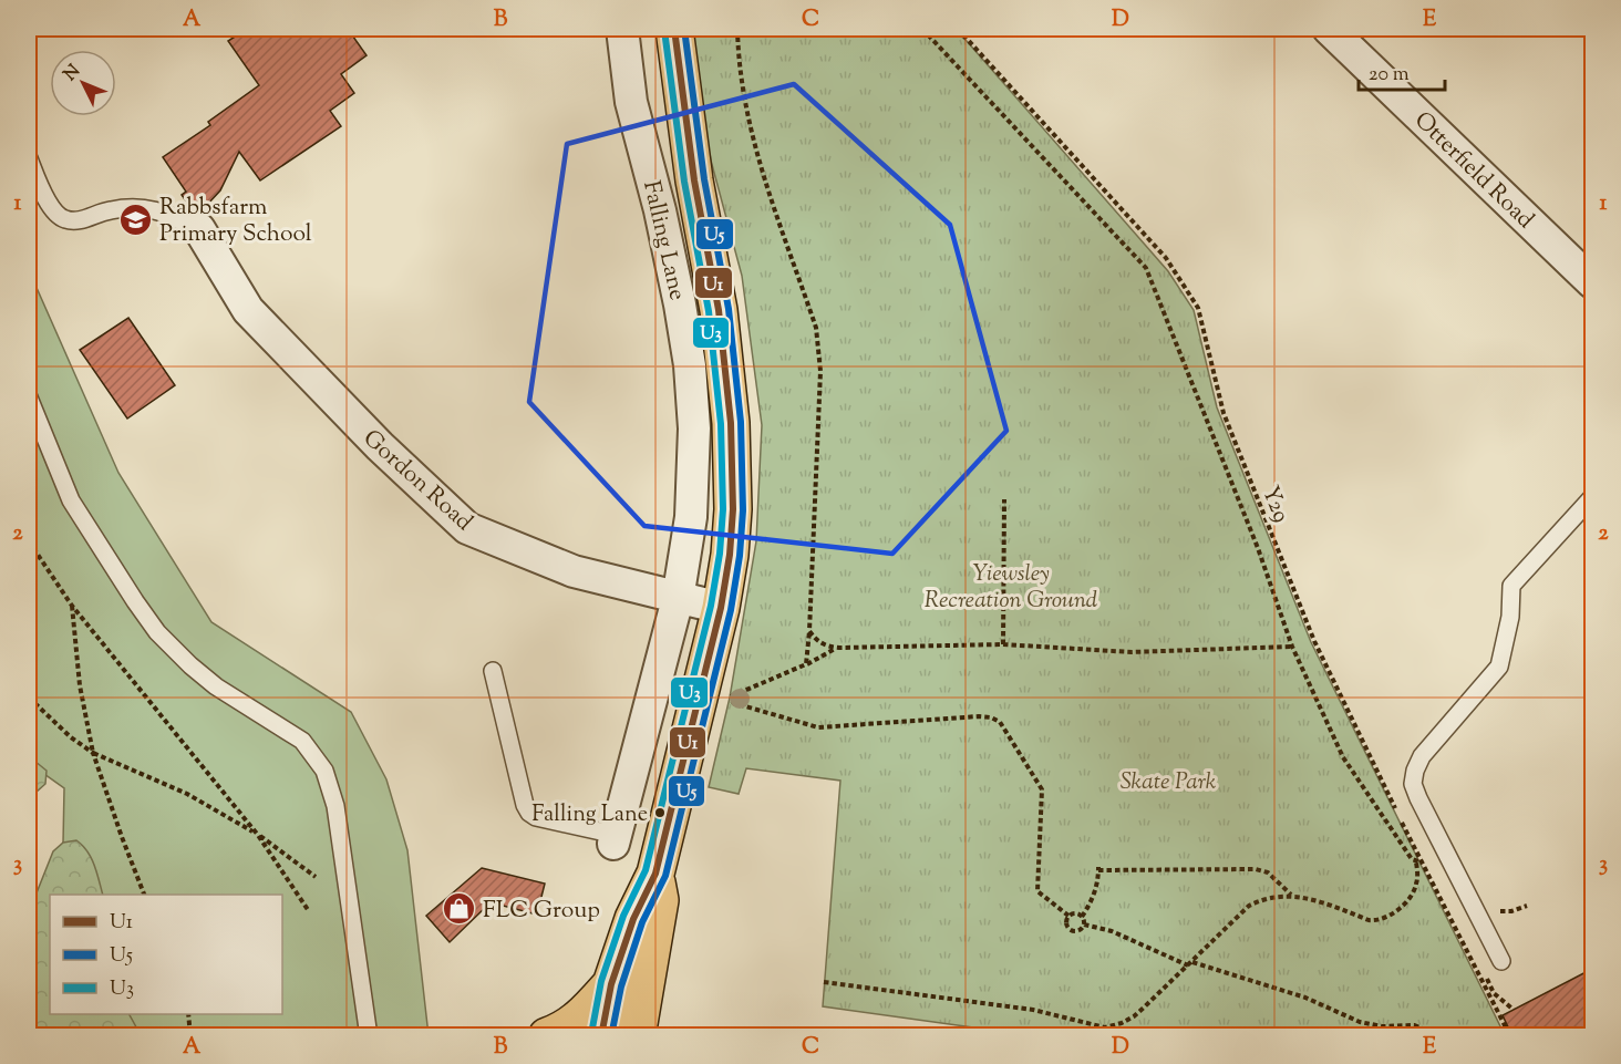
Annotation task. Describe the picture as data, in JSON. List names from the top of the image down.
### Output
{
  "streets": {
    "main road": ["Falling Lane"],
    "street": ["Otterfield Road", "Gordon Road"],
    "path": ["Y29"]
  },
  "crossings": [
    ["Falling Lane", "Gordon Road"]
  ],
  "parks": ["Yiewsley Recreation Ground", "Skate Park"],
  "places": {
    "school or university": ["Rabbsfarm Primary School"],
    "other": ["Falling Lane"],
    "shop": ["FLC Group"]
  },
  "lines": ["transit line U1", "transit line U5", "transit line U3"],
  "legend": ["U1", "U5", "U3"],
  "scale_bar": "20 m",
  "north": "top left",
  "grid": {
    "columns": [
      "A",
      "B",
      "C",
      "D",
      "E"
    ],
    "rows": ["1", "2", "3"]
  }
}
